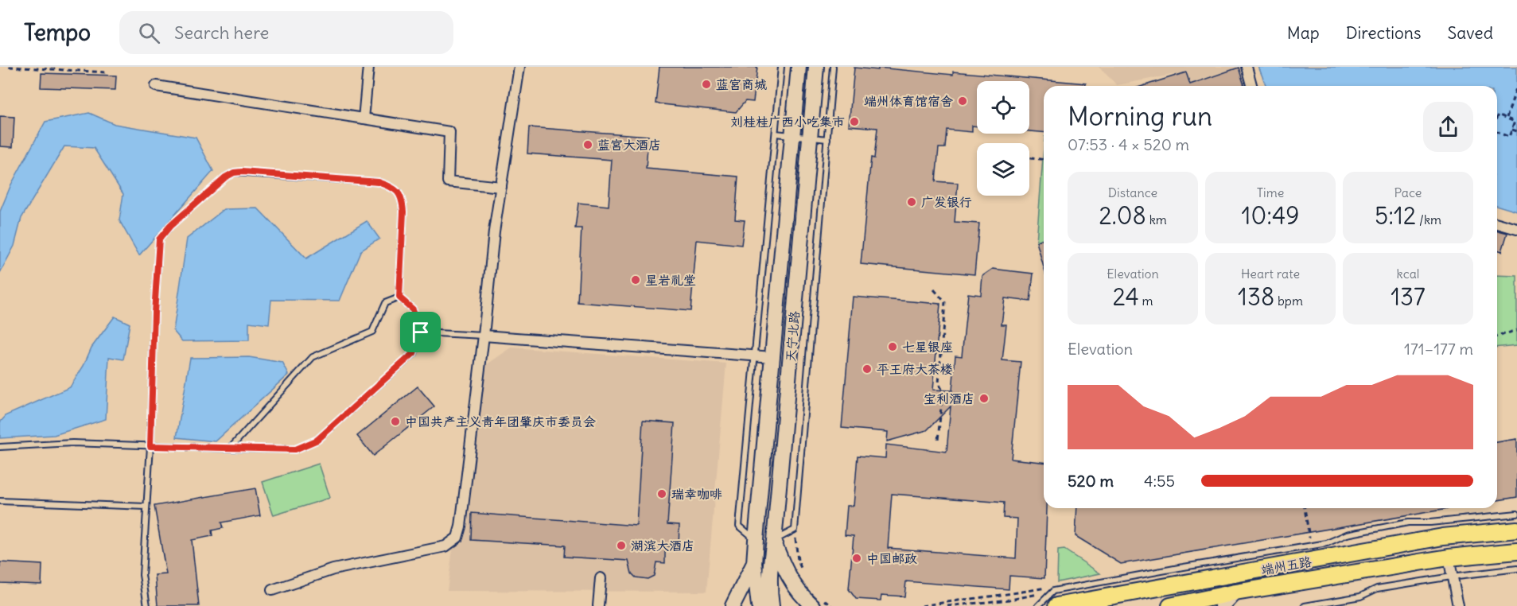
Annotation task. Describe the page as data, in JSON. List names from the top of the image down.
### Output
{
  "streets": {
    "main road": ["天宁北路", "端州五路"]
  },
  "places": [
    "蓝宫商城",
    "端州体育馆宿舍",
    "刘桂桂广西小吃集市",
    "蓝宫大酒店",
    "广发银行",
    "星岩礼堂",
    "七星银座",
    "平王府大茶楼",
    "宝利酒店",
    "中国共产主义青年团肇庆市委员会",
    "瑞幸咖啡",
    "湖滨大酒店",
    "中国邮政"
  ],
  "page": {
    "header": "Tempo",
    "search": "Search here",
    "nav": ["Map", "Directions", "Saved"],
    "heading": ["Morning run", "07:53 · 4 × 520 m"],
    "stats": [
      ["Distance", "2.08 km"],
      ["Time", "10:49"],
      ["Pace", "5:12 /km"],
      ["Elevation", "24 m"],
      ["Heart rate", "138 bpm"],
      ["kcal", "137"]
    ],
    "chart": ["Elevation", "171–177 m"],
    "list": [
      {
        "name": "520 m",
        "note": "4:55"
      }
    ]
  }
}
